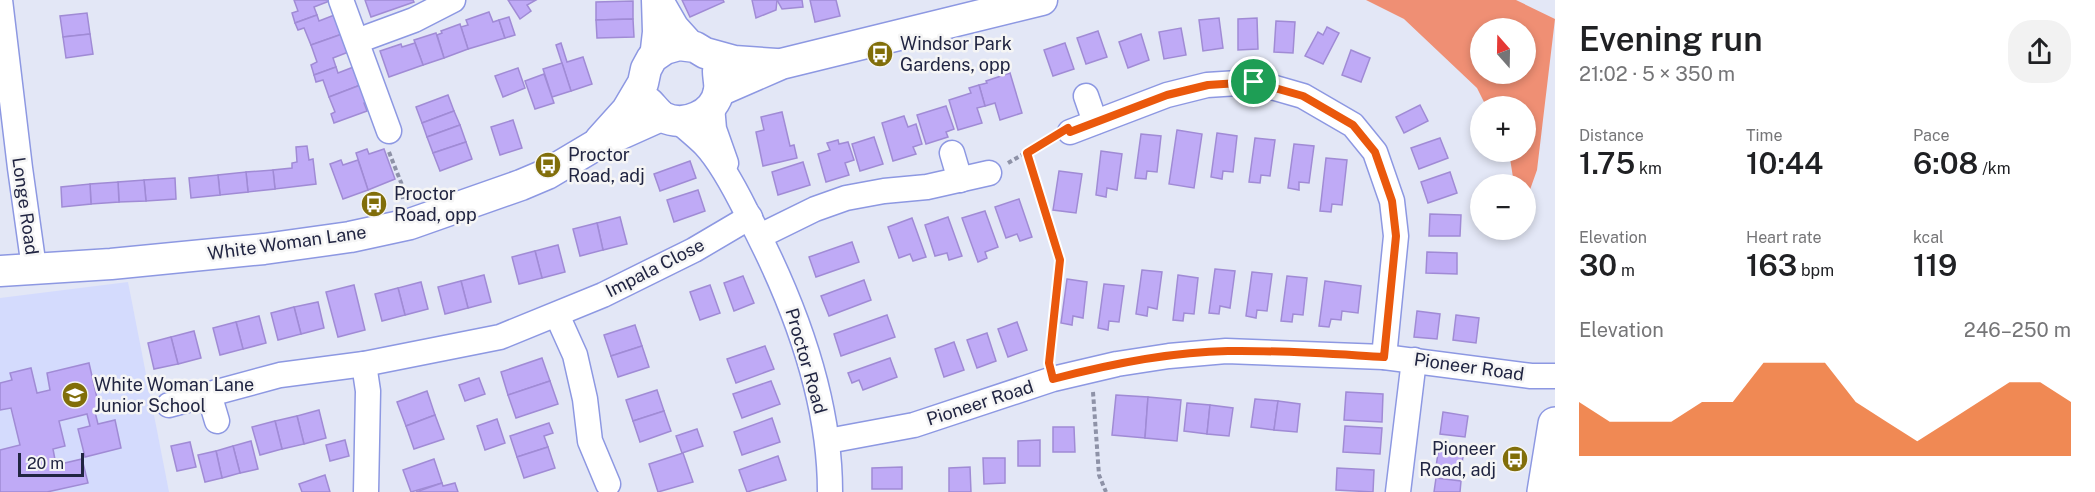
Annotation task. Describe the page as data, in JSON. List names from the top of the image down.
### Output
{
  "streets": {
    "street": [
      "Longe Road",
      "White Woman Lane",
      "Impala Close",
      "Proctor Road",
      "Pioneer Road"
    ]
  },
  "crossings": [
    ["Longe Road", "White Woman Lane"],
    ["White Woman Lane", "Proctor Road"],
    ["Impala Close", "Proctor Road"],
    ["Proctor Road", "Pioneer Road"]
  ],
  "places": {
    "bus stop": [
      "Windsor Park Gardens, opp",
      "Proctor Road, adj",
      "Proctor Road, opp",
      "Pioneer Road, adj"
    ],
    "school or university": ["White Woman Lane Junior School"]
  },
  "scale_bar": "20 m",
  "north": "top",
  "page": {
    "heading": ["Evening run", "21:02 · 5 × 350 m"],
    "map_buttons": ["+", "−"],
    "stats": [
      ["Distance", "1.75 km"],
      ["Time", "10:44"],
      ["Pace", "6:08 /km"],
      ["Elevation", "30 m"],
      ["Heart rate", "163 bpm"],
      ["kcal", "119"]
    ],
    "chart": ["Elevation", "246–250 m"],
    "scale": "20 m"
  }
}
